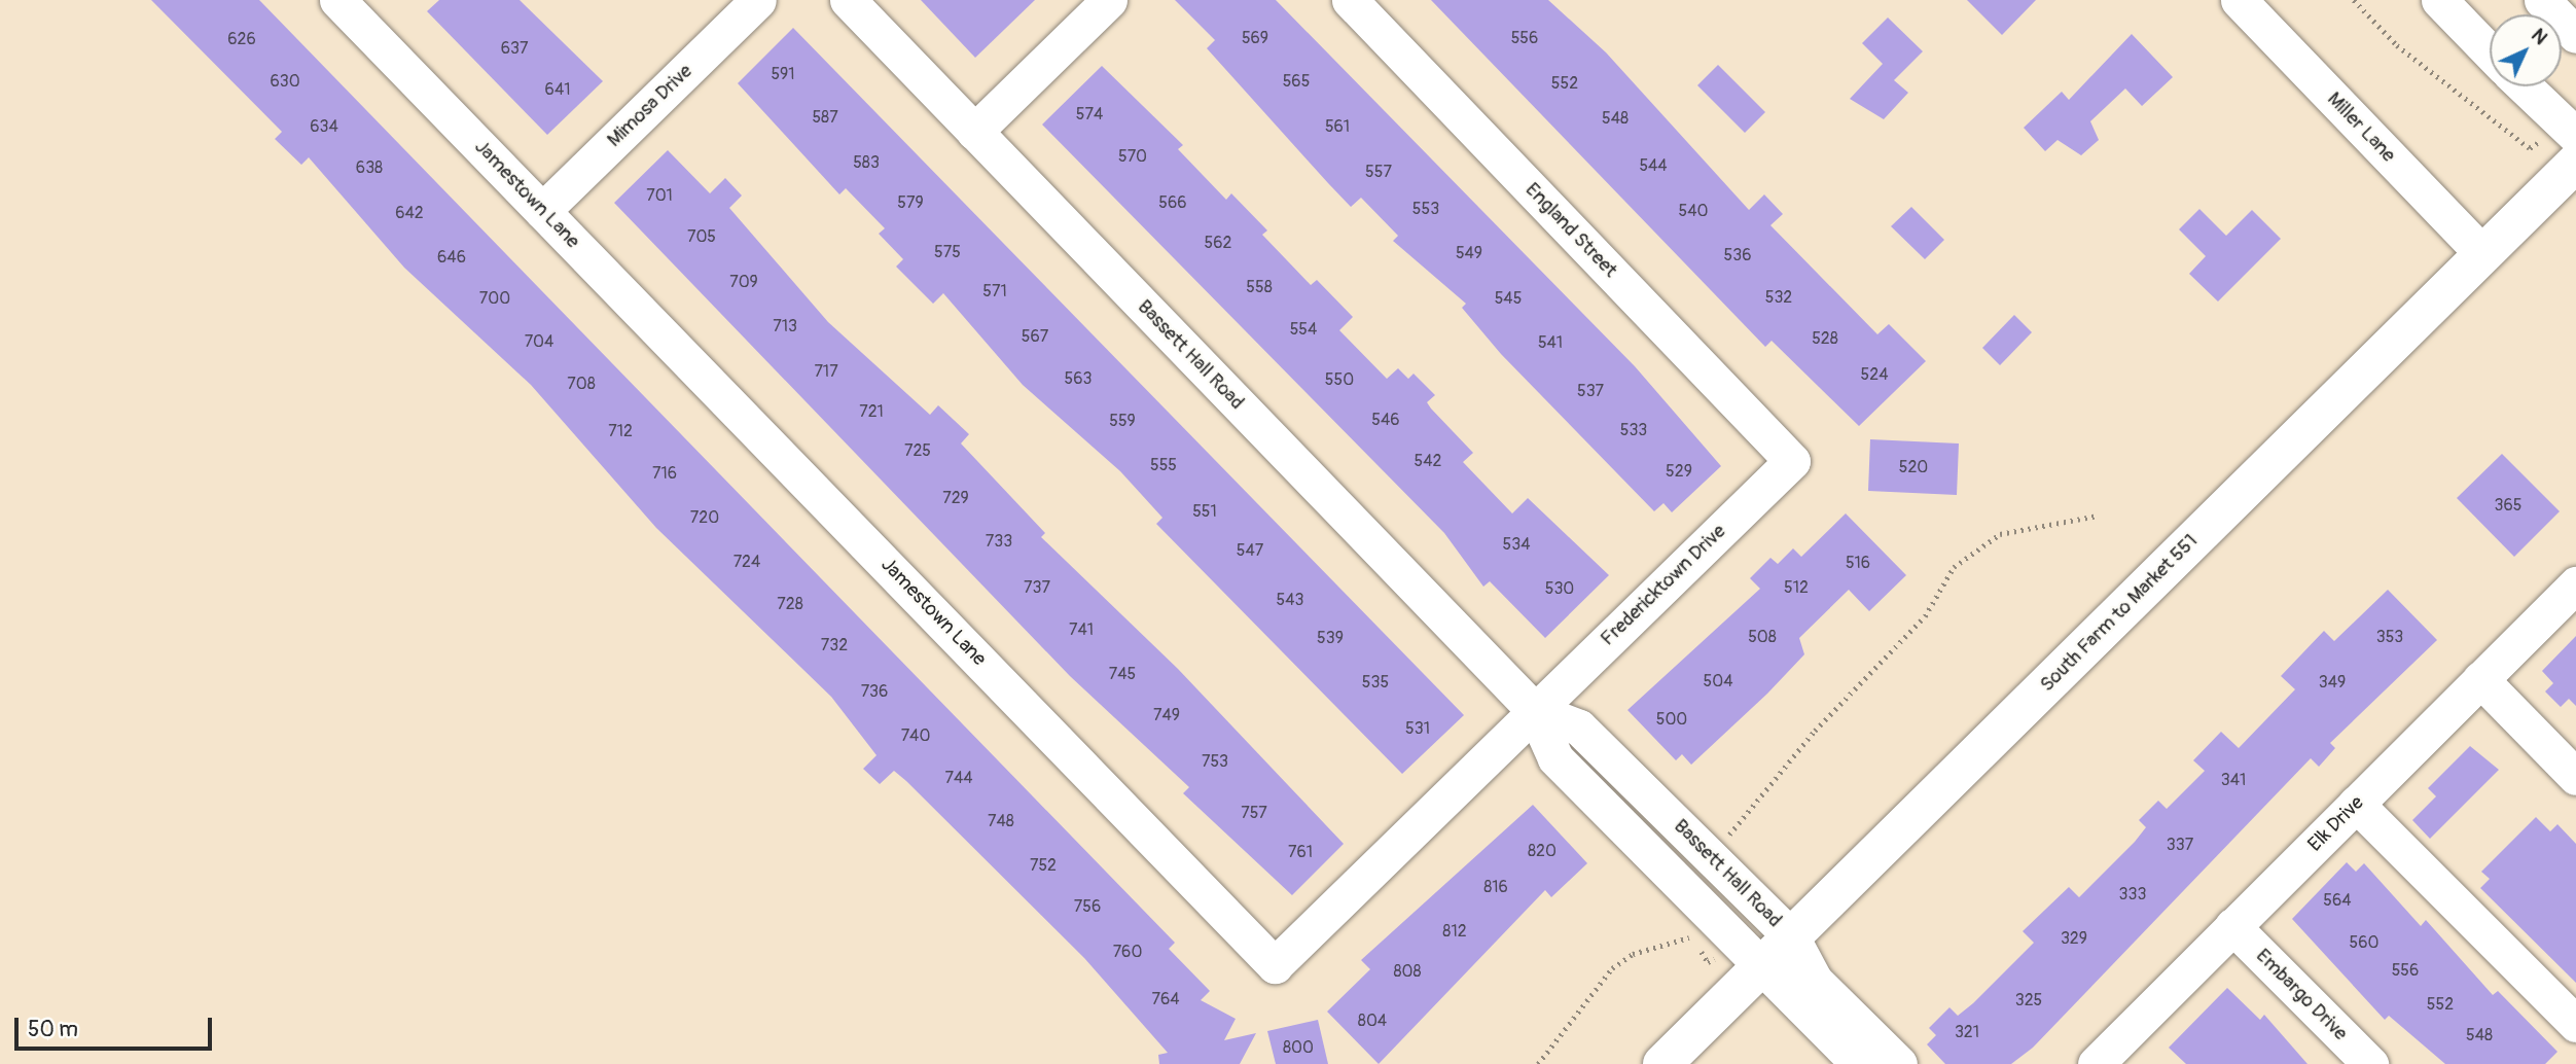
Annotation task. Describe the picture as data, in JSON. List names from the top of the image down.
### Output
{
  "streets": {
    "main road": ["South Farm to Market 551"],
    "street": [
      "Mimosa Drive",
      "Miller Lane",
      "Jamestown Lane",
      "England Street",
      "Bassett Hall Road",
      "Fredericktown Drive",
      "Elk Drive",
      "Embargo Drive"
    ]
  },
  "crossings": [
    ["Mimosa Drive", "Jamestown Lane"],
    ["Miller Lane", "South Farm to Market 551"],
    ["Jamestown Lane", "Bassett Hall Road"],
    ["Jamestown Lane", "Fredericktown Drive"],
    ["England Street", "Fredericktown Drive"],
    ["Bassett Hall Road", "Fredericktown Drive"],
    ["Bassett Hall Road", "South Farm to Market 551"],
    ["Elk Drive", "Embargo Drive"]
  ],
  "house_numbers": [
    "569",
    "556",
    "626",
    "637",
    "591",
    "630",
    "565",
    "552",
    "641",
    "574",
    "587",
    "548",
    "634",
    "561",
    "570",
    "583",
    "544",
    "638",
    "557",
    "701",
    "579",
    "566",
    "553",
    "540",
    "642",
    "705",
    "562",
    "575",
    "549",
    "536",
    "646",
    "709",
    "558",
    "571",
    "532",
    "700",
    "545",
    "713",
    "554",
    "567",
    "528",
    "704",
    "541",
    "717",
    "524",
    "563",
    "550",
    "708",
    "537",
    "721",
    "546",
    "559",
    "533",
    "712",
    "725",
    "542",
    "555",
    "520",
    "529",
    "716",
    "729",
    "365",
    "551",
    "720",
    "733",
    "534",
    "547",
    "724",
    "516",
    "737",
    "512",
    "530",
    "543",
    "728",
    "741",
    "508",
    "353",
    "539",
    "732",
    "745",
    "504",
    "535",
    "349",
    "736",
    "749",
    "500",
    "531",
    "740",
    "753",
    "744",
    "341",
    "757",
    "748",
    "337",
    "820",
    "761",
    "752",
    "816",
    "333",
    "564",
    "756",
    "812",
    "329",
    "560",
    "760",
    "556",
    "808",
    "764",
    "325",
    "552",
    "804",
    "321",
    "548",
    "800"
  ],
  "scale_bar": "50 m",
  "north": "top right"
}
